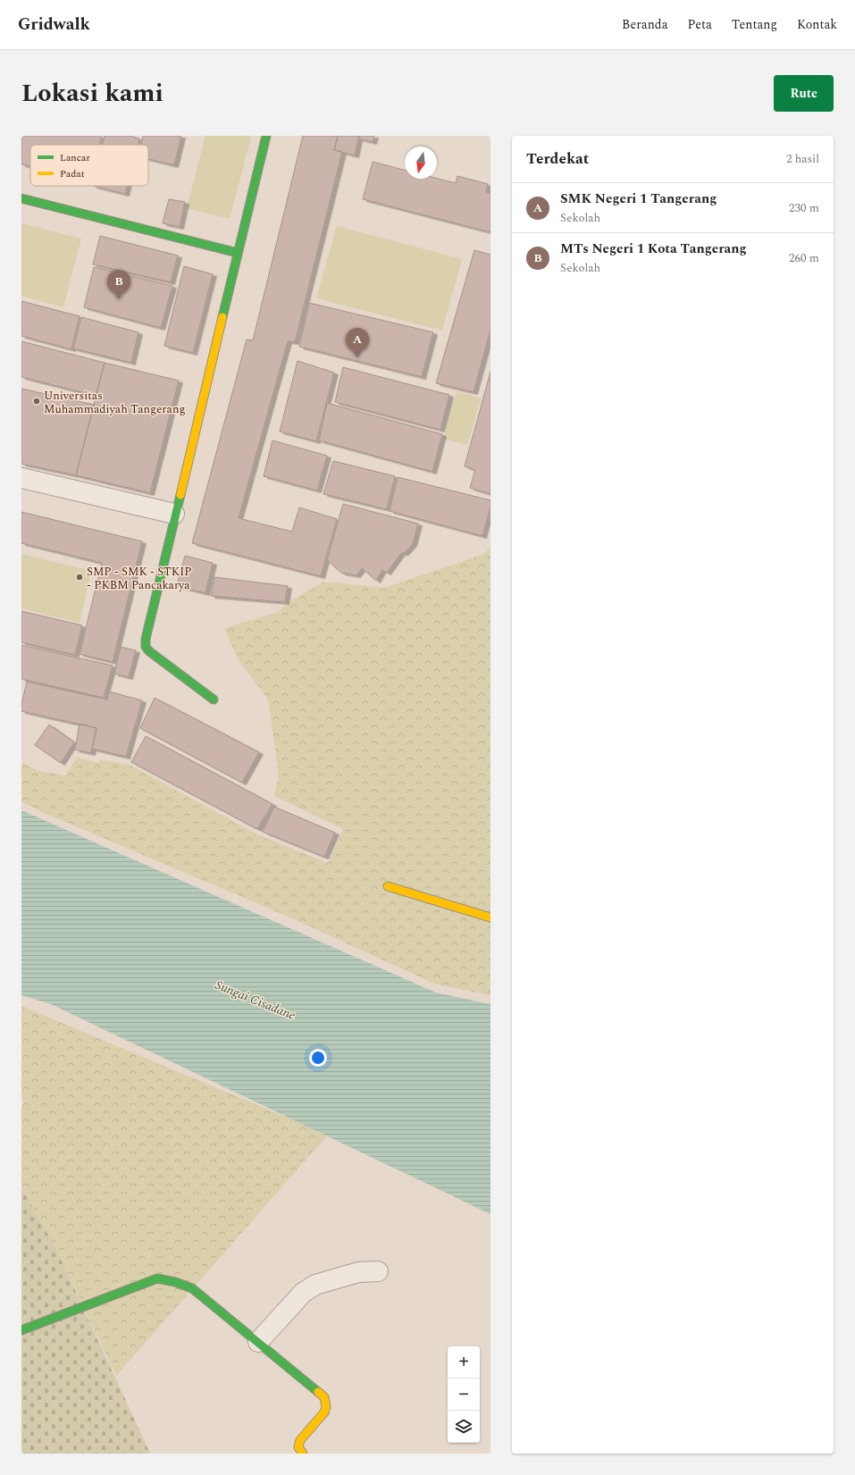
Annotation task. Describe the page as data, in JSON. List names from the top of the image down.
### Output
{
  "water": ["Sungai Cisadane"],
  "places": ["Universitas Muhammadiyah Tangerang", "SMP - SMK - STKIP - PKBM Pancakarya"],
  "legend": ["Lancar", "Padat"],
  "north": "bottom",
  "page": {
    "header": "Gridwalk",
    "nav": [
      "Beranda",
      "Peta",
      "Tentang",
      "Kontak"
    ],
    "title": "Lokasi kami",
    "buttons": "Rute",
    "heading": ["Terdekat", "2 hasil"],
    "list": [
      {
        "mark": "A",
        "name": "SMK Negeri 1 Tangerang",
        "note": "Sekolah",
        "value": "230 m"
      },
      {
        "mark": "B",
        "name": "MTs Negeri 1 Kota Tangerang",
        "note": "Sekolah",
        "value": "260 m"
      }
    ],
    "pins": ["B", "A"],
    "map_buttons": ["+", "−"]
  }
}
